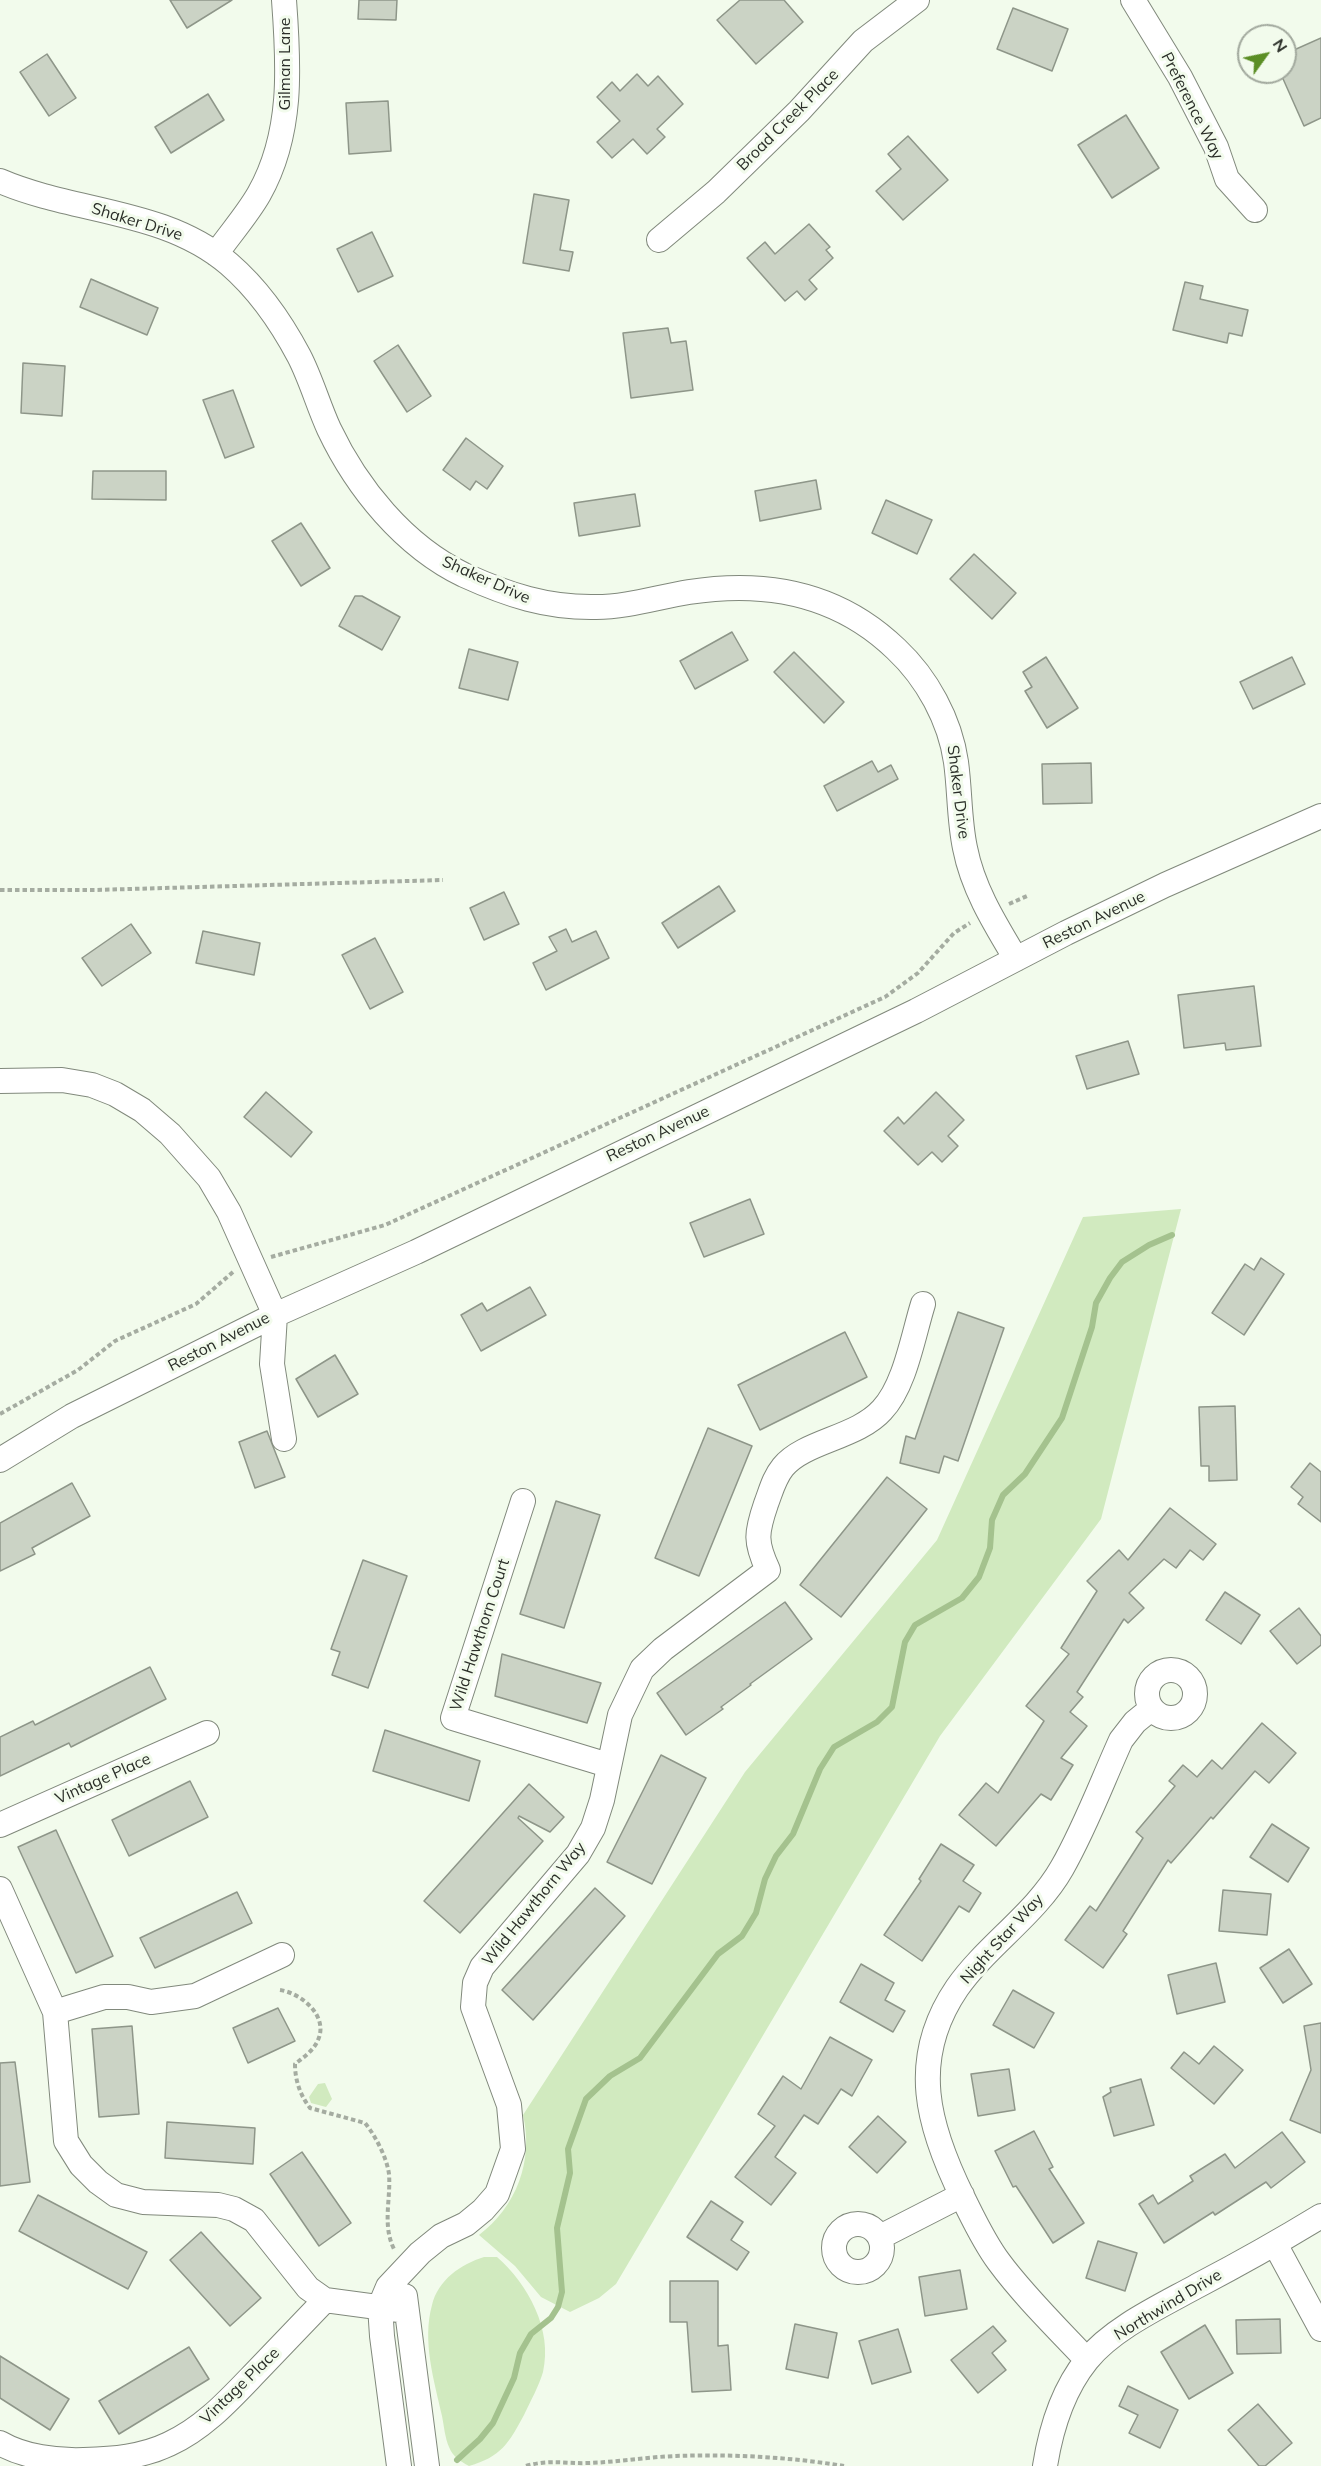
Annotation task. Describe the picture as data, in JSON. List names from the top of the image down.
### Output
{
  "streets": {
    "street": [
      "Gilman Lane",
      "Preference Way",
      "Broad Creek Place",
      "Shaker Drive",
      "Reston Avenue",
      "Wild Hawthorn Court",
      "Vintage Place",
      "Wild Hawthorn Way",
      "Night Star Way",
      "Northwind Drive"
    ]
  },
  "crossings": [
    ["Gilman Lane", "Shaker Drive"],
    ["Shaker Drive", "Reston Avenue"],
    ["Wild Hawthorn Court", "Wild Hawthorn Way"],
    ["Night Star Way", "Northwind Drive"]
  ],
  "north": "top right"
}
